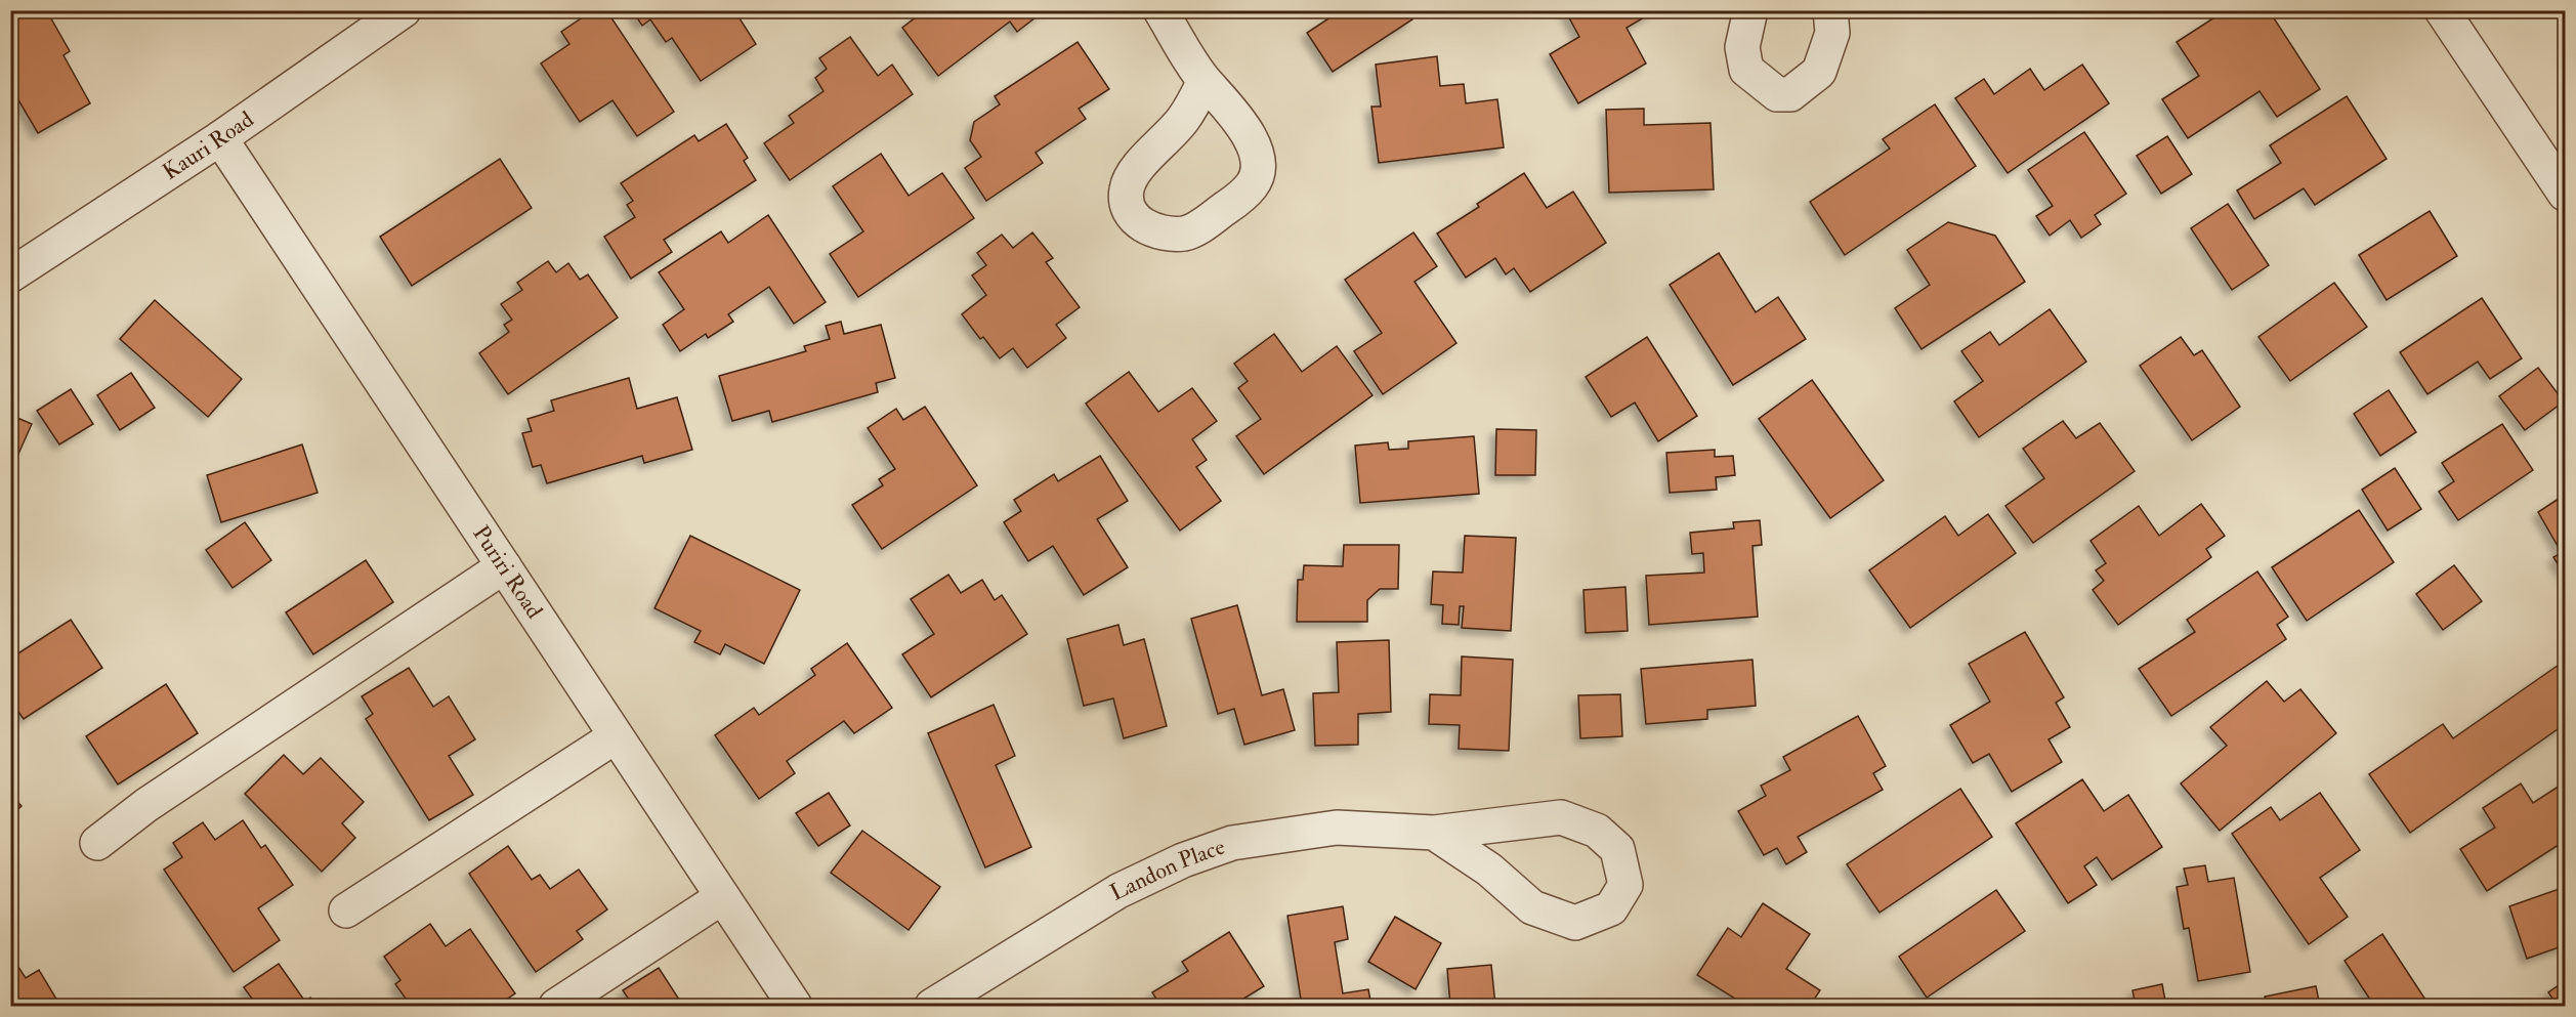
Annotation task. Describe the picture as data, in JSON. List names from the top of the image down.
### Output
{
  "streets": {
    "street": ["Kauri Road", "Puriri Road", "Landon Place"]
  },
  "crossings": [
    ["Kauri Road", "Puriri Road"]
  ]
}
